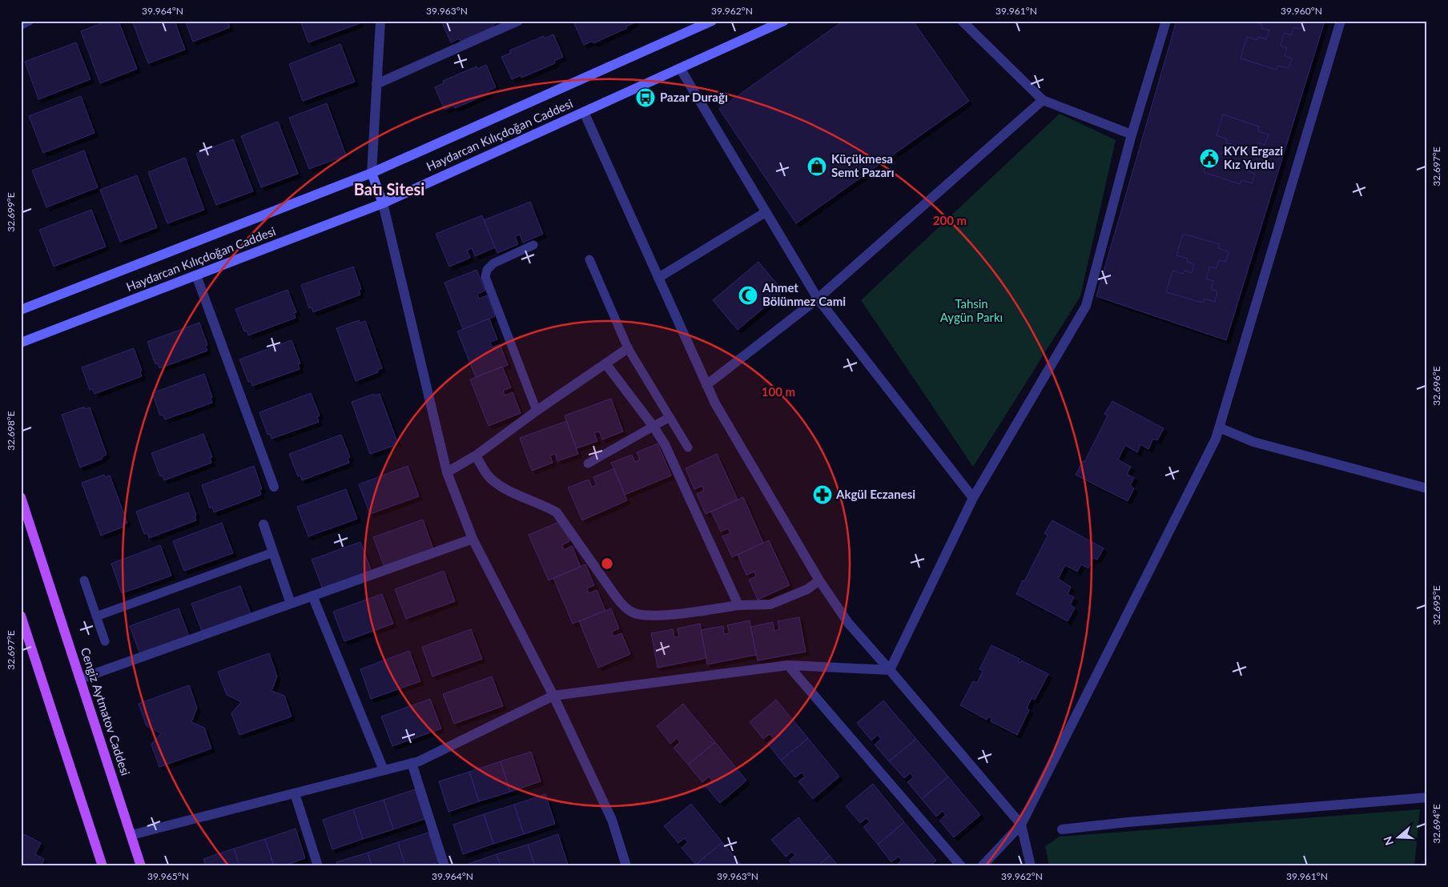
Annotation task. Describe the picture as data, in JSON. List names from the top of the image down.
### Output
{
  "streets": {
    "main road": ["Haydarcan Kılıçdoğan Caddesi", "Cengiz Aytmatov Caddesi"]
  },
  "districts": ["Batı Sitesi"],
  "parks": ["Tahsin Aygün Parkı"],
  "places": {
    "bus stop": ["Pazar Durağı"],
    "public building": ["KYK Ergazi Kız Yurdu"],
    "shop": ["Küçükmesa Semt Pazarı"],
    "mosque": ["Ahmet Bölünmez Cami"],
    "pharmacy": ["Akgül Eczanesi"]
  },
  "north": "left",
  "coordinates": [
    "39.964°N",
    "39.963°N",
    "39.962°N",
    "39.961°N",
    "39.960°N",
    "32.697°E",
    "32.699°E",
    "32.696°E",
    "32.698°E",
    "32.695°E",
    "32.694°E",
    "39.965°N"
  ],
  "rings": ["200 m", "100 m"]
}
